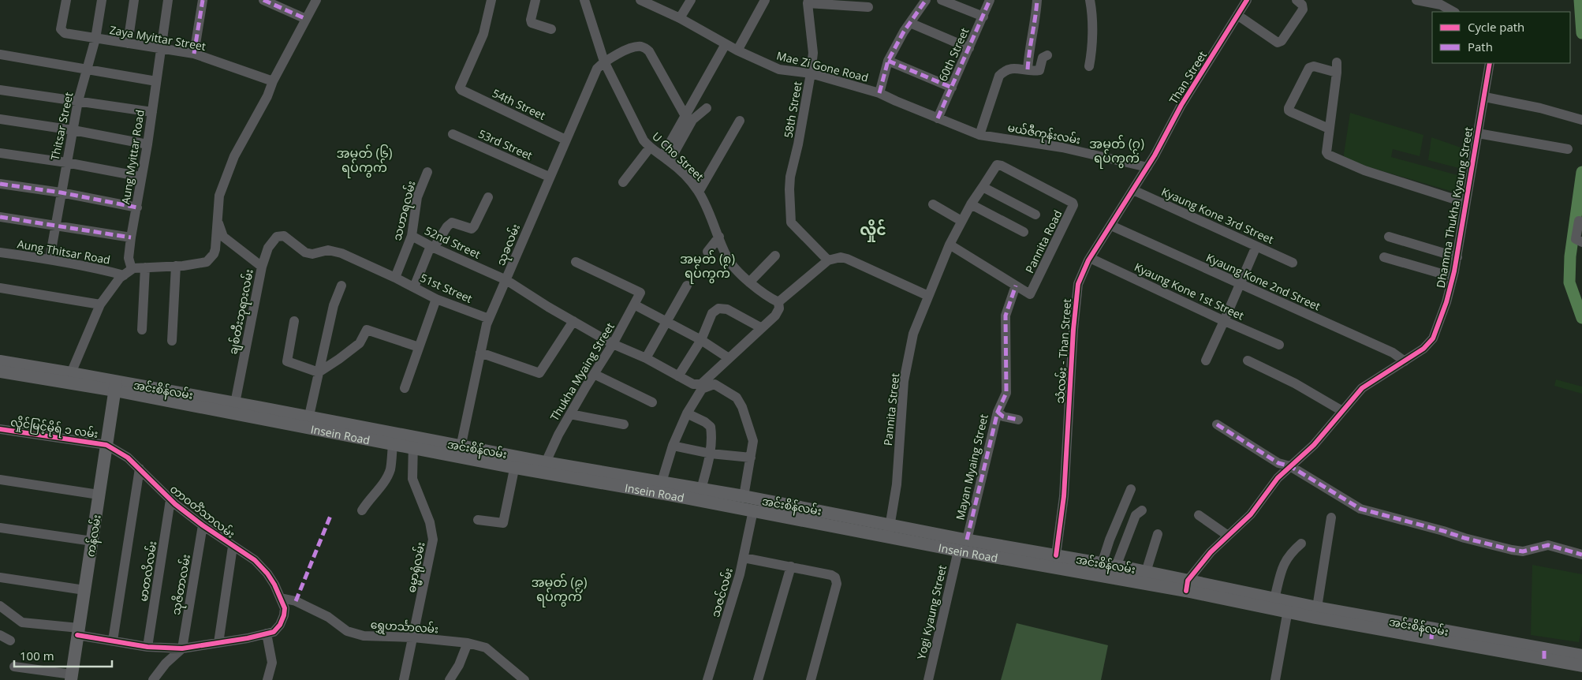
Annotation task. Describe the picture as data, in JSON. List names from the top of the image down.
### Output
{
  "streets": {
    "main road": ["အင်းစိန်လမ်း", "Insein Road", "ကန်လမ်း"],
    "street": [
      "Zaya Myittar Street",
      "60th Street",
      "Mae Zi Gone Road",
      "Than Street",
      "54th Street",
      "58th Street",
      "Thitsar Street",
      "မယ်ဇီကုန်းလမ်း",
      "53rd Street",
      "U Cho Street",
      "Aung Myittar Road",
      "Dhamma Thukha Kyaung Street",
      "သဟာရလမ်း",
      "Kyaung Kone 3rd Street",
      "Pannita Road",
      "52nd Street",
      "သုခလမ်း",
      "Aung Thitsar Road",
      "Kyaung Kone 2nd Street",
      "51st Street",
      "Kyaung Kone 1st Street",
      "ချစ်တီးဘုရားလမ်း",
      "သံလမ်း - Than Street",
      "Thukha Myaing Street",
      "Pannita Street",
      "လှိုင်မြင့်မိုရ် ၁ လမ်း",
      "Mayan Myaing Street",
      "တာဝတိံသာလမ်း",
      "ဓမ္မာရုံလမ်း",
      "မာတလိလမ်း",
      "သုဇိတာလမ်း",
      "သဇင်လမ်း",
      "Yogi Kyaung Street",
      "ရွှေဟင်္သာလမ်း"
    ]
  },
  "crossings": [
    ["Zaya Myittar Street", "Thitsar Street"],
    ["Zaya Myittar Street", "Aung Myittar Road"],
    ["60th Street", "Mae Zi Gone Road"],
    ["60th Street", "မယ်ဇီကုန်းလမ်း"],
    ["Mae Zi Gone Road", "58th Street"],
    ["Mae Zi Gone Road", "မယ်ဇီကုန်းလမ်း"],
    ["Than Street", "မယ်ဇီကုန်းလမ်း"],
    ["Than Street", "သံလမ်း - Than Street"],
    ["54th Street", "သုခလမ်း"],
    ["Thitsar Street", "Aung Thitsar Road"],
    ["မယ်ဇီကုန်းလမ်း", "သံလမ်း - Than Street"],
    ["53rd Street", "သုခလမ်း"],
    ["U Cho Street", "သုခလမ်း"],
    ["Aung Myittar Road", "Aung Thitsar Road"],
    ["Dhamma Thukha Kyaung Street", "Kyaung Kone 2nd Street"],
    ["Dhamma Thukha Kyaung Street", "အင်းစိန်လမ်း"],
    ["သဟာရလမ်း", "52nd Street"],
    ["သဟာရလမ်း", "51st Street"],
    ["Kyaung Kone 3rd Street", "သံလမ်း - Than Street"],
    ["Pannita Road", "Pannita Street"],
    ["Pannita Road", "Mayan Myaing Street"],
    ["52nd Street", "သုခလမ်း"],
    ["52nd Street", "Thukha Myaing Street"],
    ["သုခလမ်း", "51st Street"],
    ["သုခလမ်း", "အင်းစိန်လမ်း"],
    ["Kyaung Kone 2nd Street", "သံလမ်း - Than Street"],
    ["51st Street", "ချစ်တီးဘုရားလမ်း"],
    ["Kyaung Kone 1st Street", "သံလမ်း - Than Street"],
    ["ချစ်တီးဘုရားလမ်း", "အင်းစိန်လမ်း"],
    ["သံလမ်း - Than Street", "အင်းစိန်လမ်း"],
    ["သံလမ်း - Than Street", "Insein Road"],
    ["Thukha Myaing Street", "အင်းစိန်လမ်း"],
    ["အင်းစိန်လမ်း", "Insein Road"],
    ["အင်းစိန်လမ်း", "ကန်လမ်း"],
    ["အင်းစိန်လမ်း", "ဓမ္မာရုံလမ်း"],
    ["အင်းစိန်လမ်း", "သဇင်လမ်း"],
    ["Pannita Street", "Insein Road"],
    ["လှိုင်မြင့်မိုရ် ၁ လမ်း", "တာဝတိံသာလမ်း"],
    ["လှိုင်မြင့်မိုရ် ၁ လမ်း", "ကန်လမ်း"],
    ["Insein Road", "Mayan Myaing Street"],
    ["Insein Road", "ကန်လမ်း"],
    ["Insein Road", "ဓမ္မာရုံလမ်း"],
    ["Insein Road", "သဇင်လမ်း"],
    ["Insein Road", "Yogi Kyaung Street"],
    ["Mayan Myaing Street", "Yogi Kyaung Street"],
    ["တာဝတိံသာလမ်း", "ကန်လမ်း"],
    ["တာဝတိံသာလမ်း", "မာတလိလမ်း"],
    ["တာဝတိံသာလမ်း", "သုဇိတာလမ်း"],
    ["တာဝတိံသာလမ်း", "ရွှေဟင်္သာလမ်း"],
    ["ဓမ္မာရုံလမ်း", "ရွှေဟင်္သာလမ်း"]
  ],
  "districts": [
    "အမှတ် (၇) ရပ်ကွက်",
    "အမှတ် (၆) ရပ်ကွက်",
    "လှိုင်",
    "အမှတ် (၈) ရပ်ကွက်",
    "အမှတ် (၉) ရပ်ကွက်"
  ],
  "legend": ["Cycle path", "Path"],
  "scale_bar": "100 m"
}
